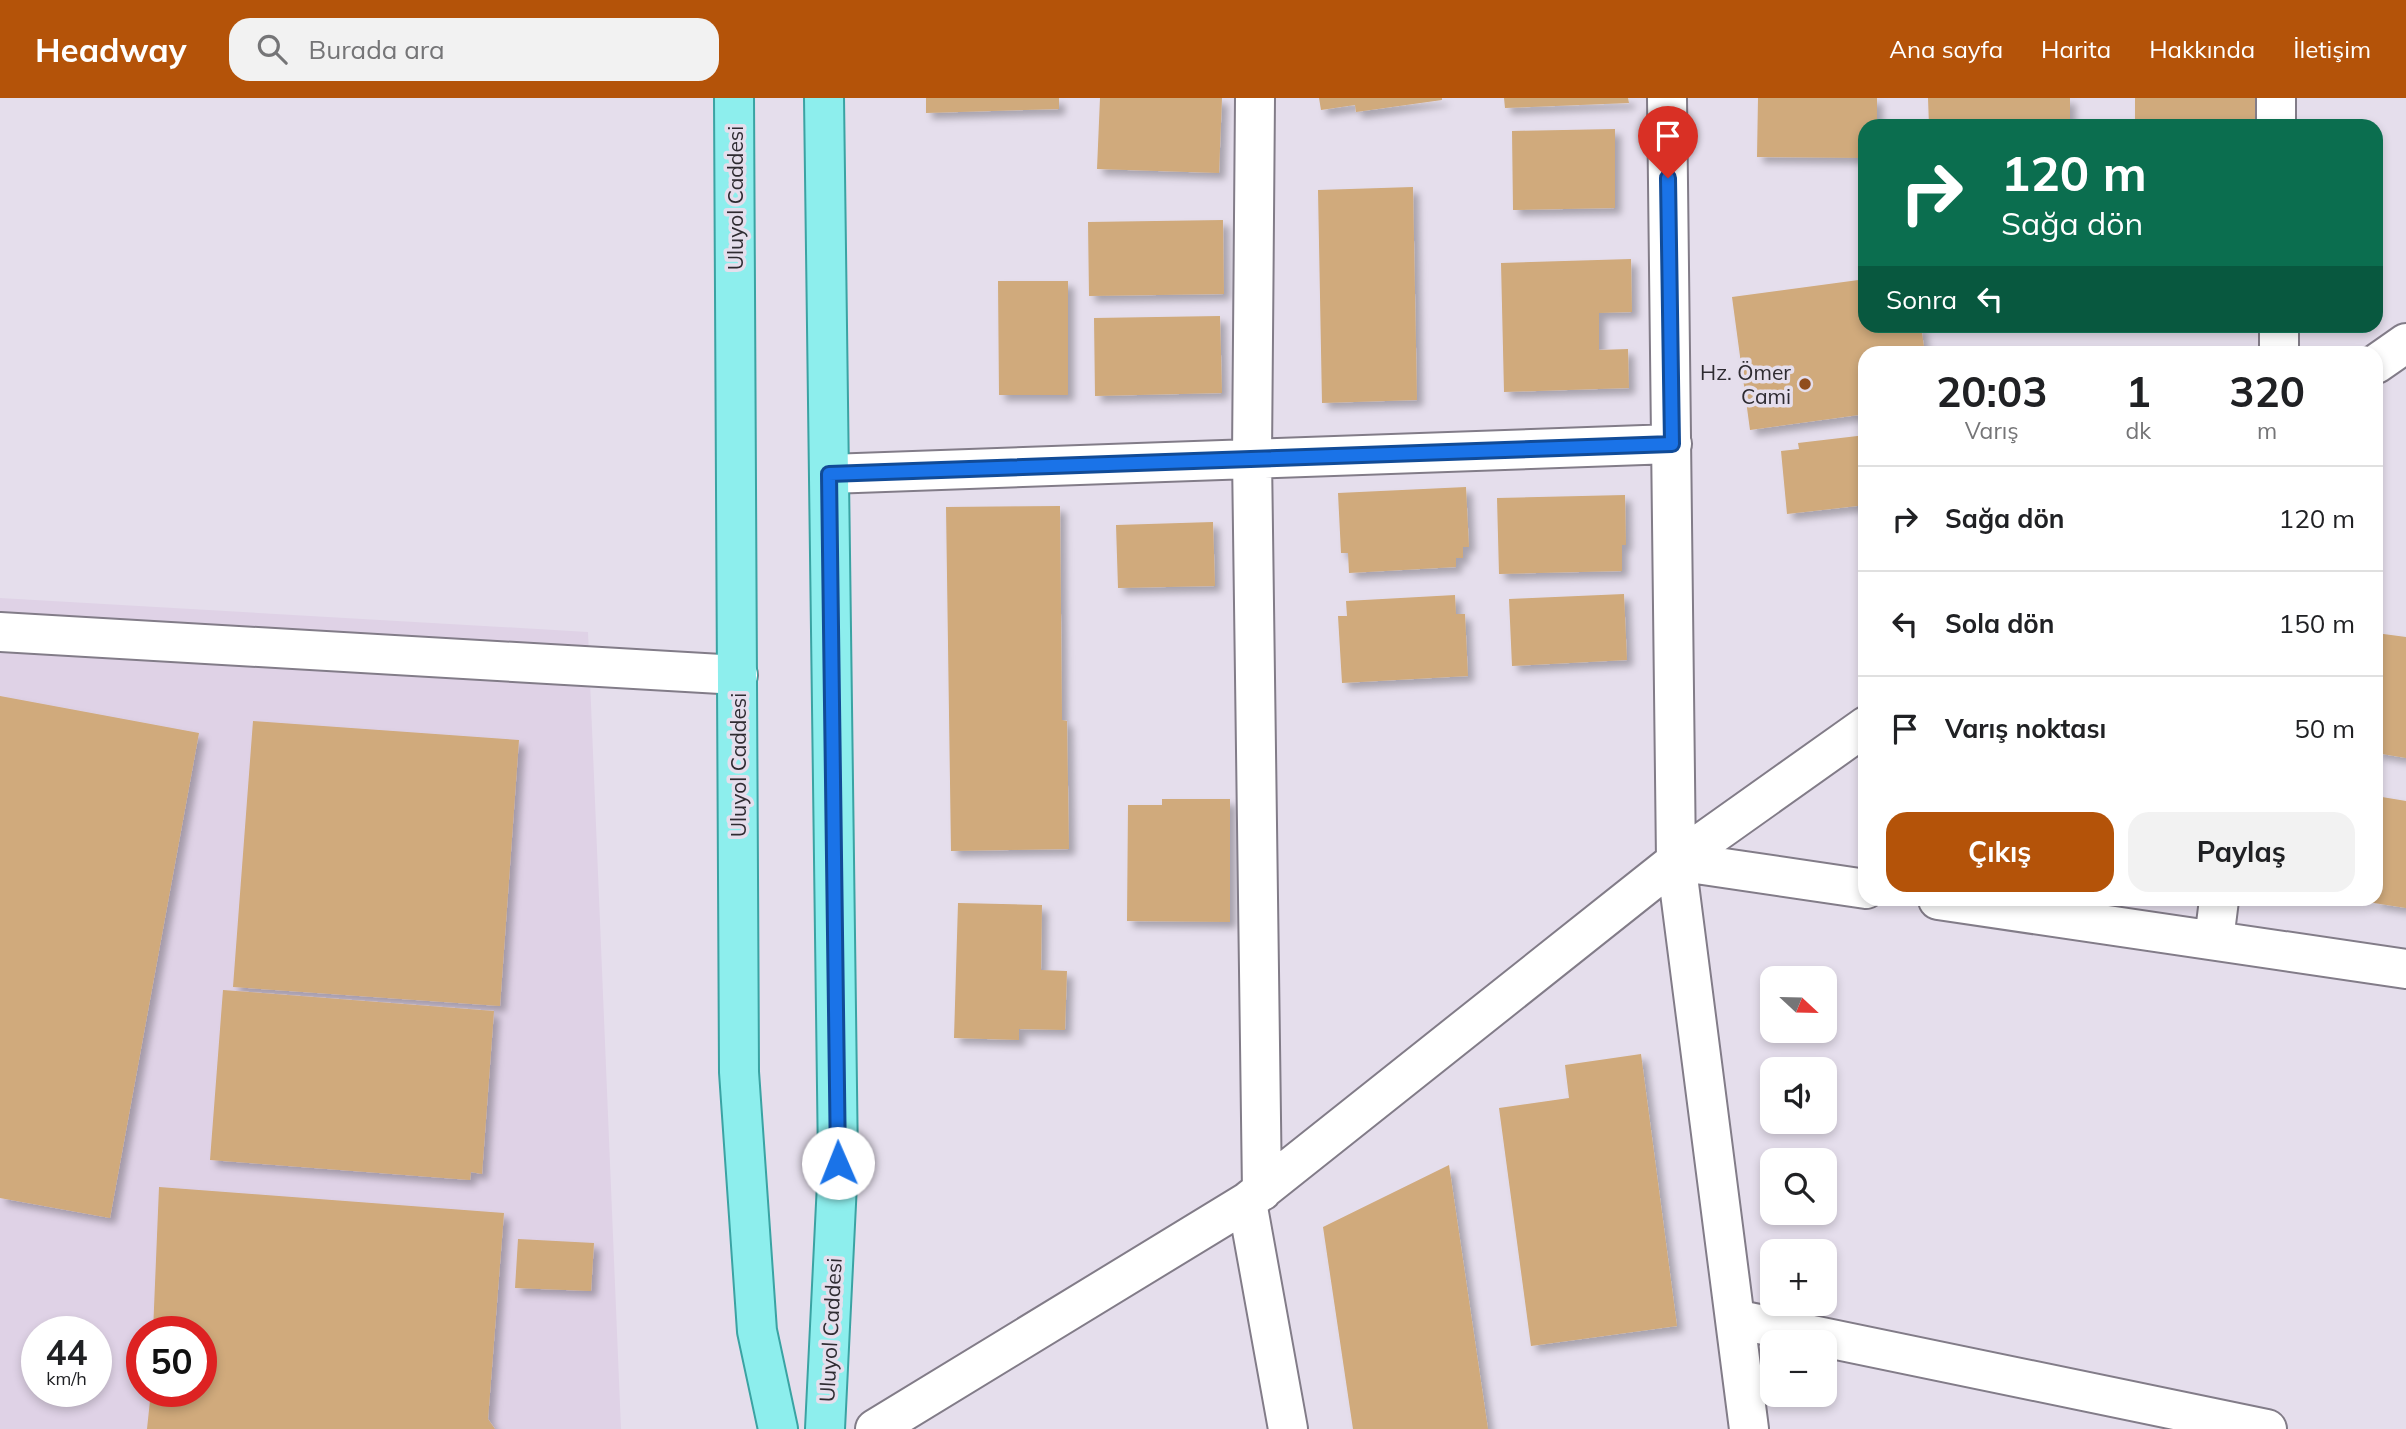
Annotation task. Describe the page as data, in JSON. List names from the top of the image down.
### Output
{
  "streets": {
    "main road": ["Uluyol Caddesi"]
  },
  "places": ["Hz. Ömer Cami"],
  "north": "right",
  "page": {
    "header": "Headway",
    "search": "Burada ara",
    "nav": [
      "Ana sayfa",
      "Harita",
      "Hakkında",
      "İletişim"
    ],
    "turn": ["120 m", "Sağa dön"],
    "then": "Sonra",
    "eta": [
      "20:03",
      "Varış",
      "1",
      "dk",
      "320",
      "m"
    ],
    "list": [
      {
        "name": "Sağa dön",
        "value": "120 m"
      },
      {
        "name": "Sola dön",
        "value": "150 m"
      },
      {
        "name": "Varış noktası",
        "value": "50 m"
      }
    ],
    "buttons": ["Çıkış", "Paylaş"],
    "map_buttons": ["+", "−"],
    "speed": "44 km/h",
    "limit": "50"
  }
}
